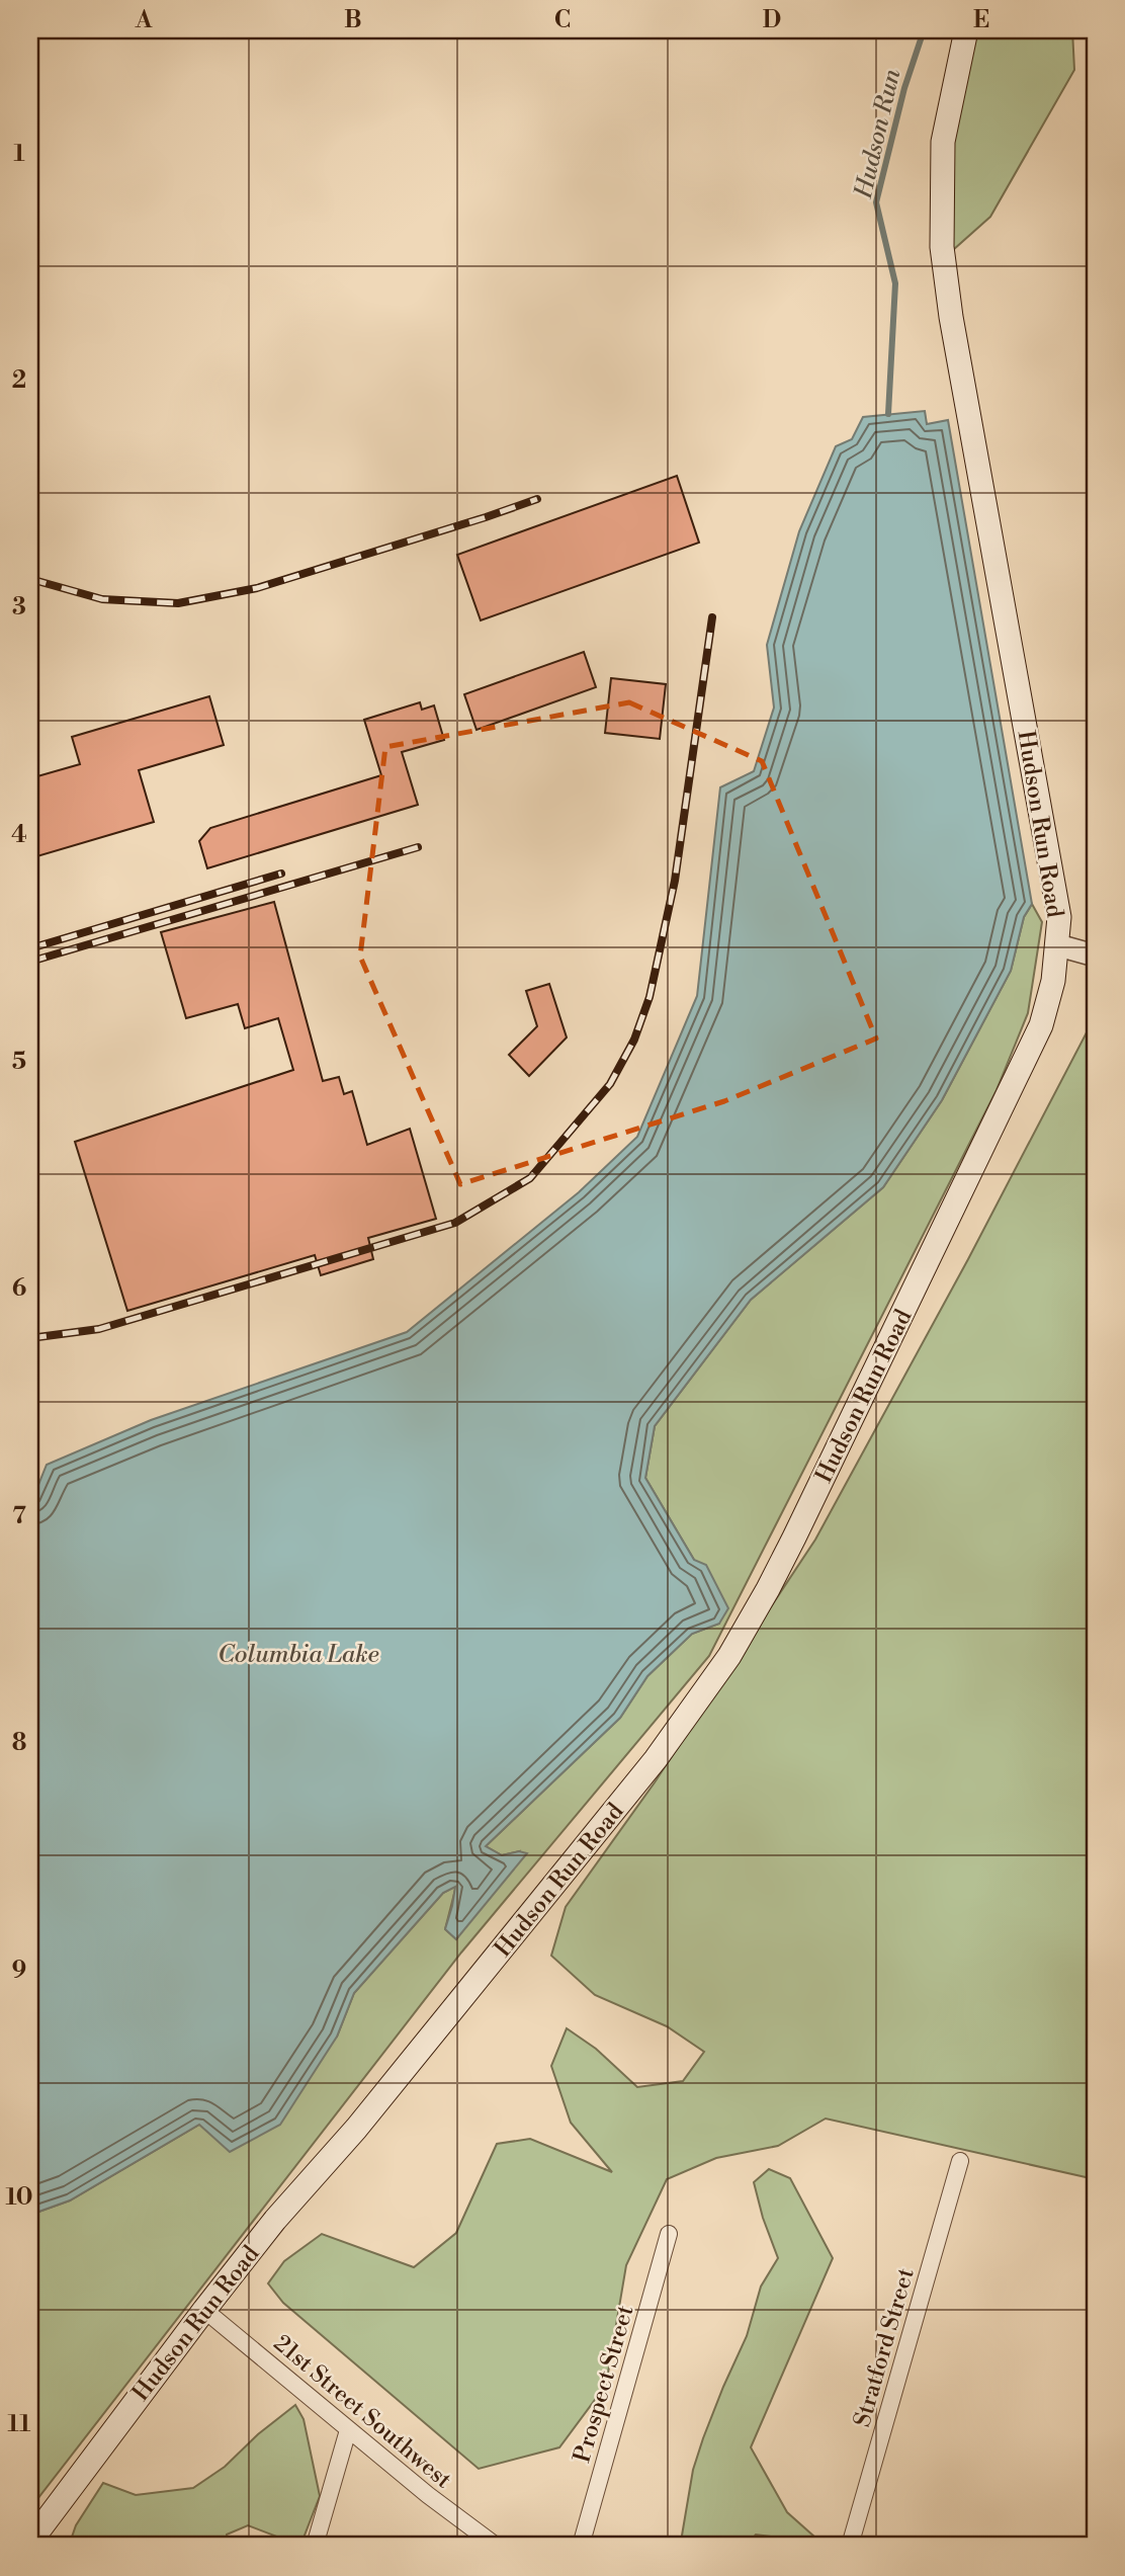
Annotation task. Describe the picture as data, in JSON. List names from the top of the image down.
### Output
{
  "streets": {
    "main road": ["Hudson Run Road"],
    "street": ["Stratford Street", "Prospect Street", "21st Street Southwest"]
  },
  "crossings": [
    ["Hudson Run Road", "21st Street Southwest"]
  ],
  "water": ["Hudson Run", "Columbia Lake"],
  "grid": {
    "columns": [
      "A",
      "B",
      "C",
      "D",
      "E"
    ],
    "rows": [
      "1",
      "2",
      "3",
      "4",
      "5",
      "6",
      "7",
      "8",
      "9",
      "10",
      "11"
    ]
  }
}
